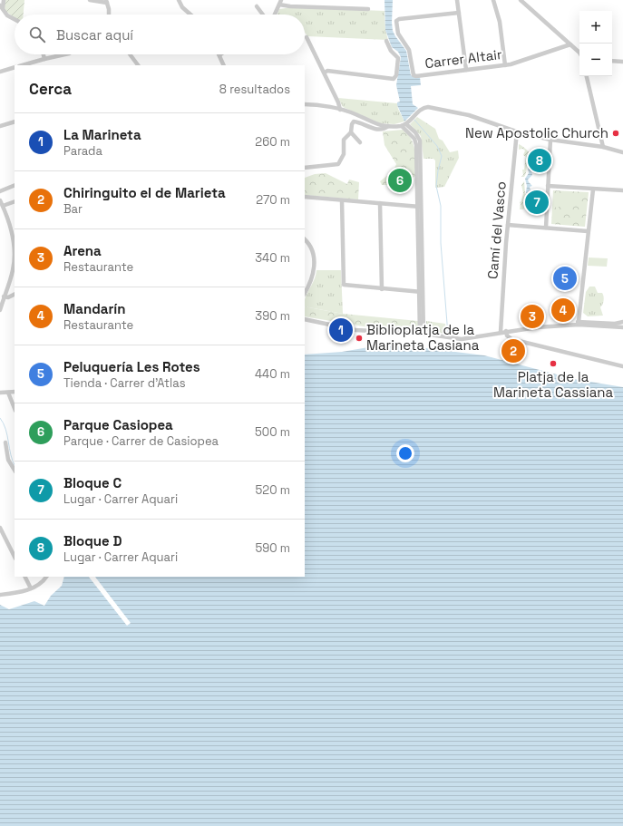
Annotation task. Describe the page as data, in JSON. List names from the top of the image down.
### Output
{
  "streets": {
    "street": ["Carrer Altair", "Camí del Vasco"]
  },
  "places": ["New Apostolic Church", "Biblioplatja de la Marineta Casiana", "Platja de la Marineta Cassiana"],
  "page": {
    "map_buttons": ["+", "−"],
    "search": "Buscar aquí",
    "heading": ["Cerca", "8 resultados"],
    "list": [
      {
        "mark": "1",
        "name": "La Marineta",
        "note": "Parada",
        "value": "260 m"
      },
      {
        "mark": "2",
        "name": "Chiringuito el de Marieta",
        "note": "Bar",
        "value": "270 m"
      },
      {
        "mark": "3",
        "name": "Arena",
        "note": "Restaurante",
        "value": "340 m"
      },
      {
        "mark": "4",
        "name": "Mandarín",
        "note": "Restaurante",
        "value": "390 m"
      },
      {
        "mark": "5",
        "name": "Peluquería Les Rotes",
        "note": "Tienda · Carrer d'Atlas",
        "value": "440 m"
      },
      {
        "mark": "6",
        "name": "Parque Casiopea",
        "note": "Parque · Carrer de Casiopea",
        "value": "500 m"
      },
      {
        "mark": "7",
        "name": "Bloque C",
        "note": "Lugar · Carrer Aquari",
        "value": "520 m"
      },
      {
        "mark": "8",
        "name": "Bloque D",
        "note": "Lugar · Carrer Aquari",
        "value": "590 m"
      }
    ],
    "pins": [
      "8",
      "6",
      "7",
      "5",
      "4",
      "3",
      "1",
      "2"
    ]
  }
}
